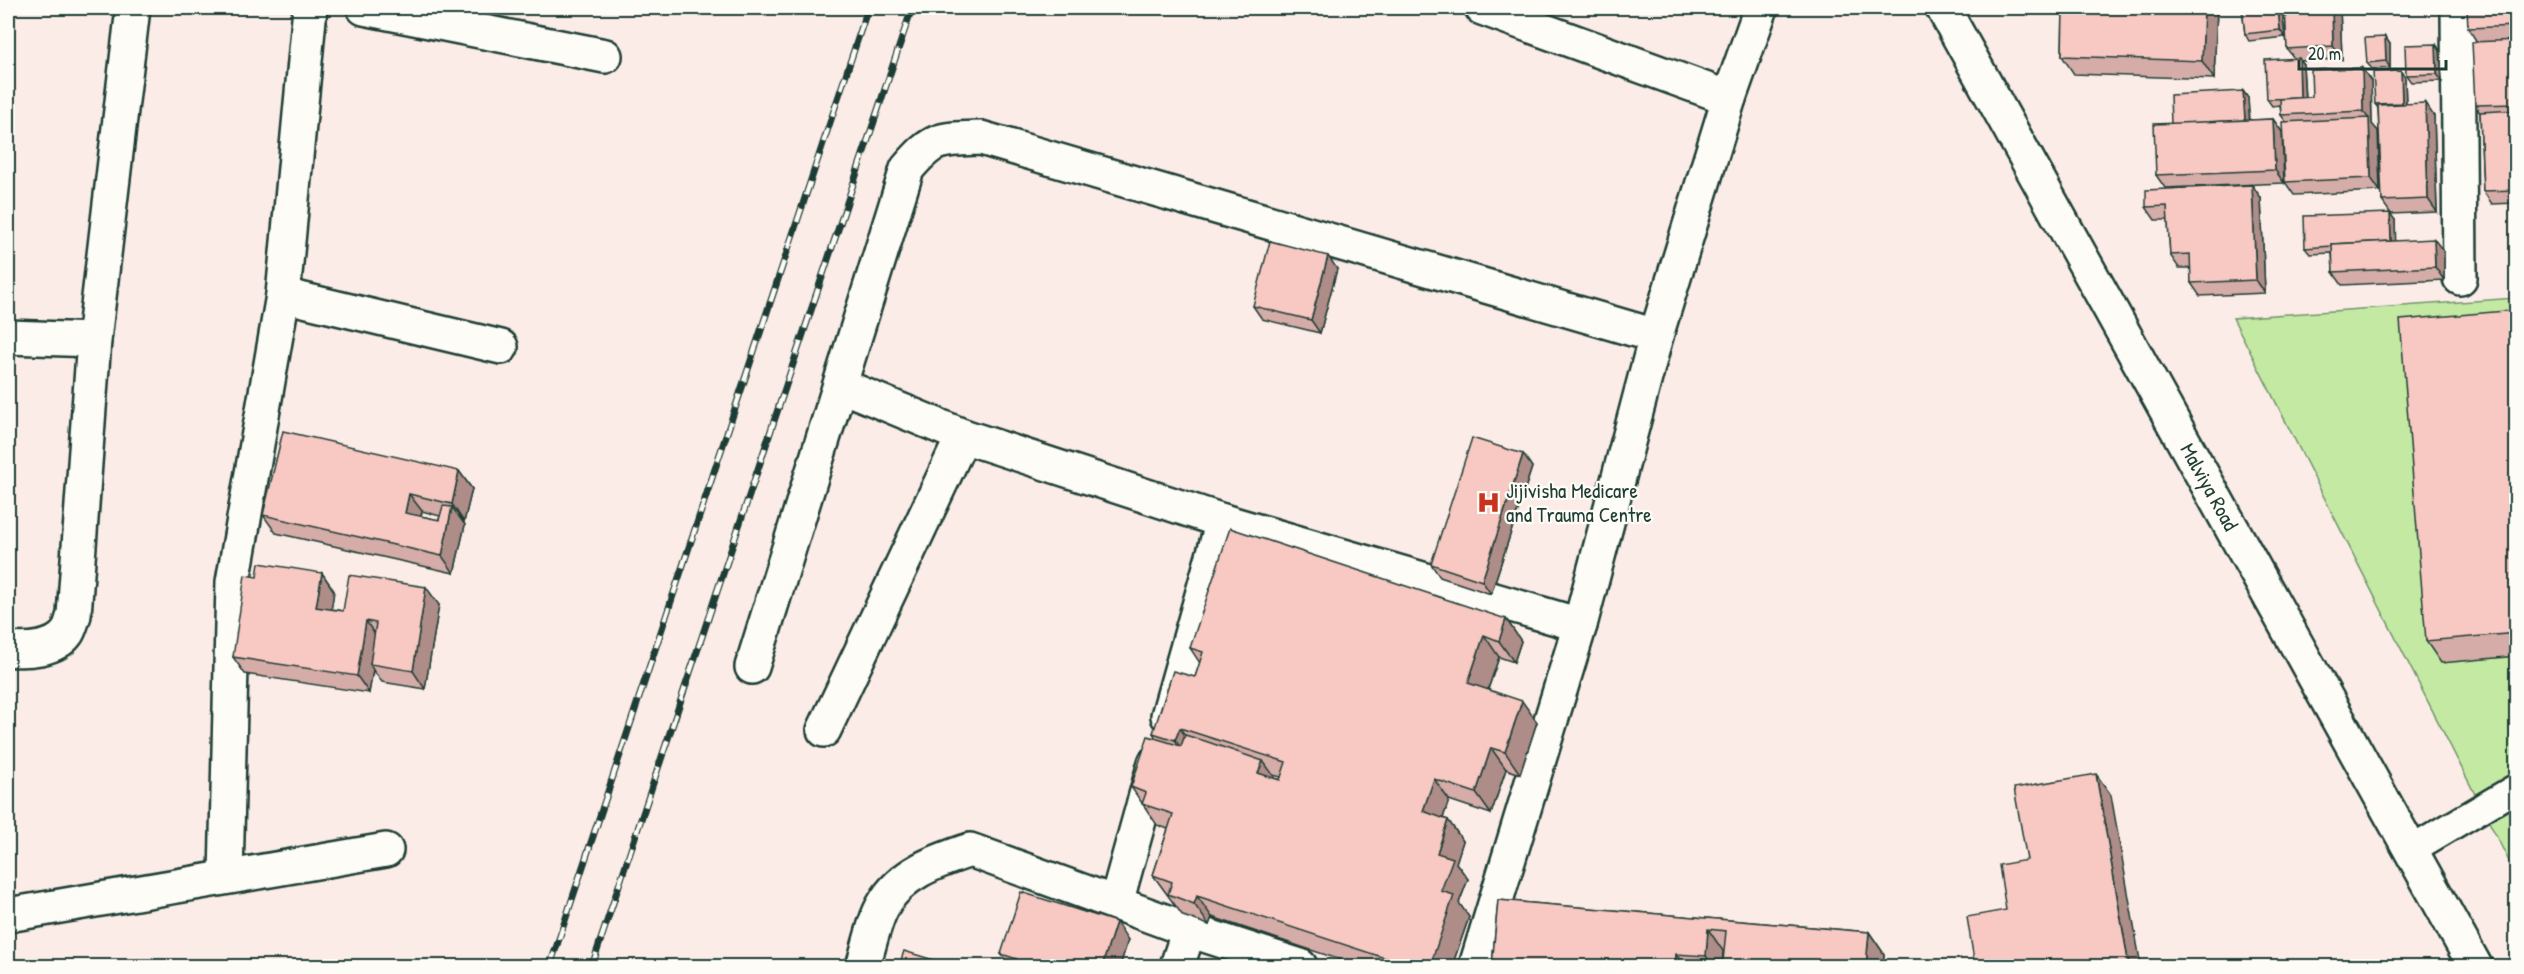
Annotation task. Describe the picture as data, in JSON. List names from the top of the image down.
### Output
{
  "streets": {
    "street": ["Malviya Road"]
  },
  "places": {
    "hospital": ["Jijivisha Medicare and Trauma Centre"]
  },
  "scale_bar": "20 m"
}
